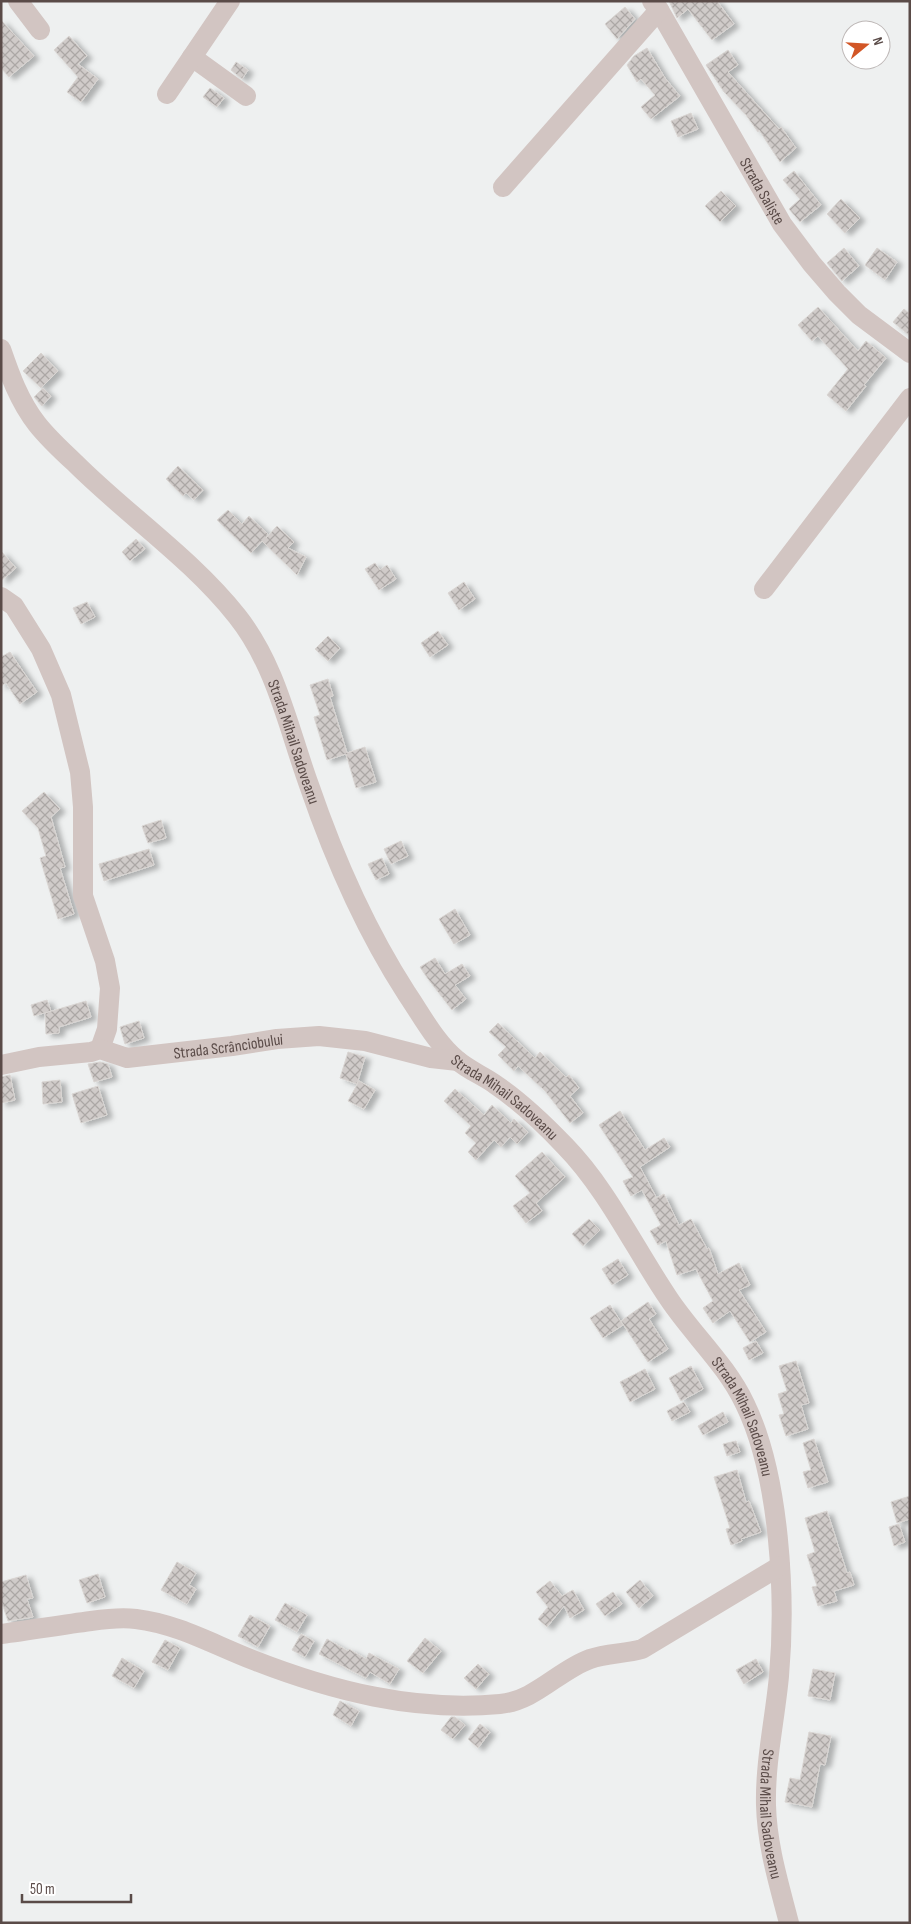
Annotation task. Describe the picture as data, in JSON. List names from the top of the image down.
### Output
{
  "streets": {
    "street": ["Strada Saliște", "Strada Mihail Sadoveanu", "Strada Scrânciobului"]
  },
  "crossings": [
    ["Strada Mihail Sadoveanu", "Strada Scrânciobului"]
  ],
  "scale_bar": "50 m",
  "north": "right"
}
